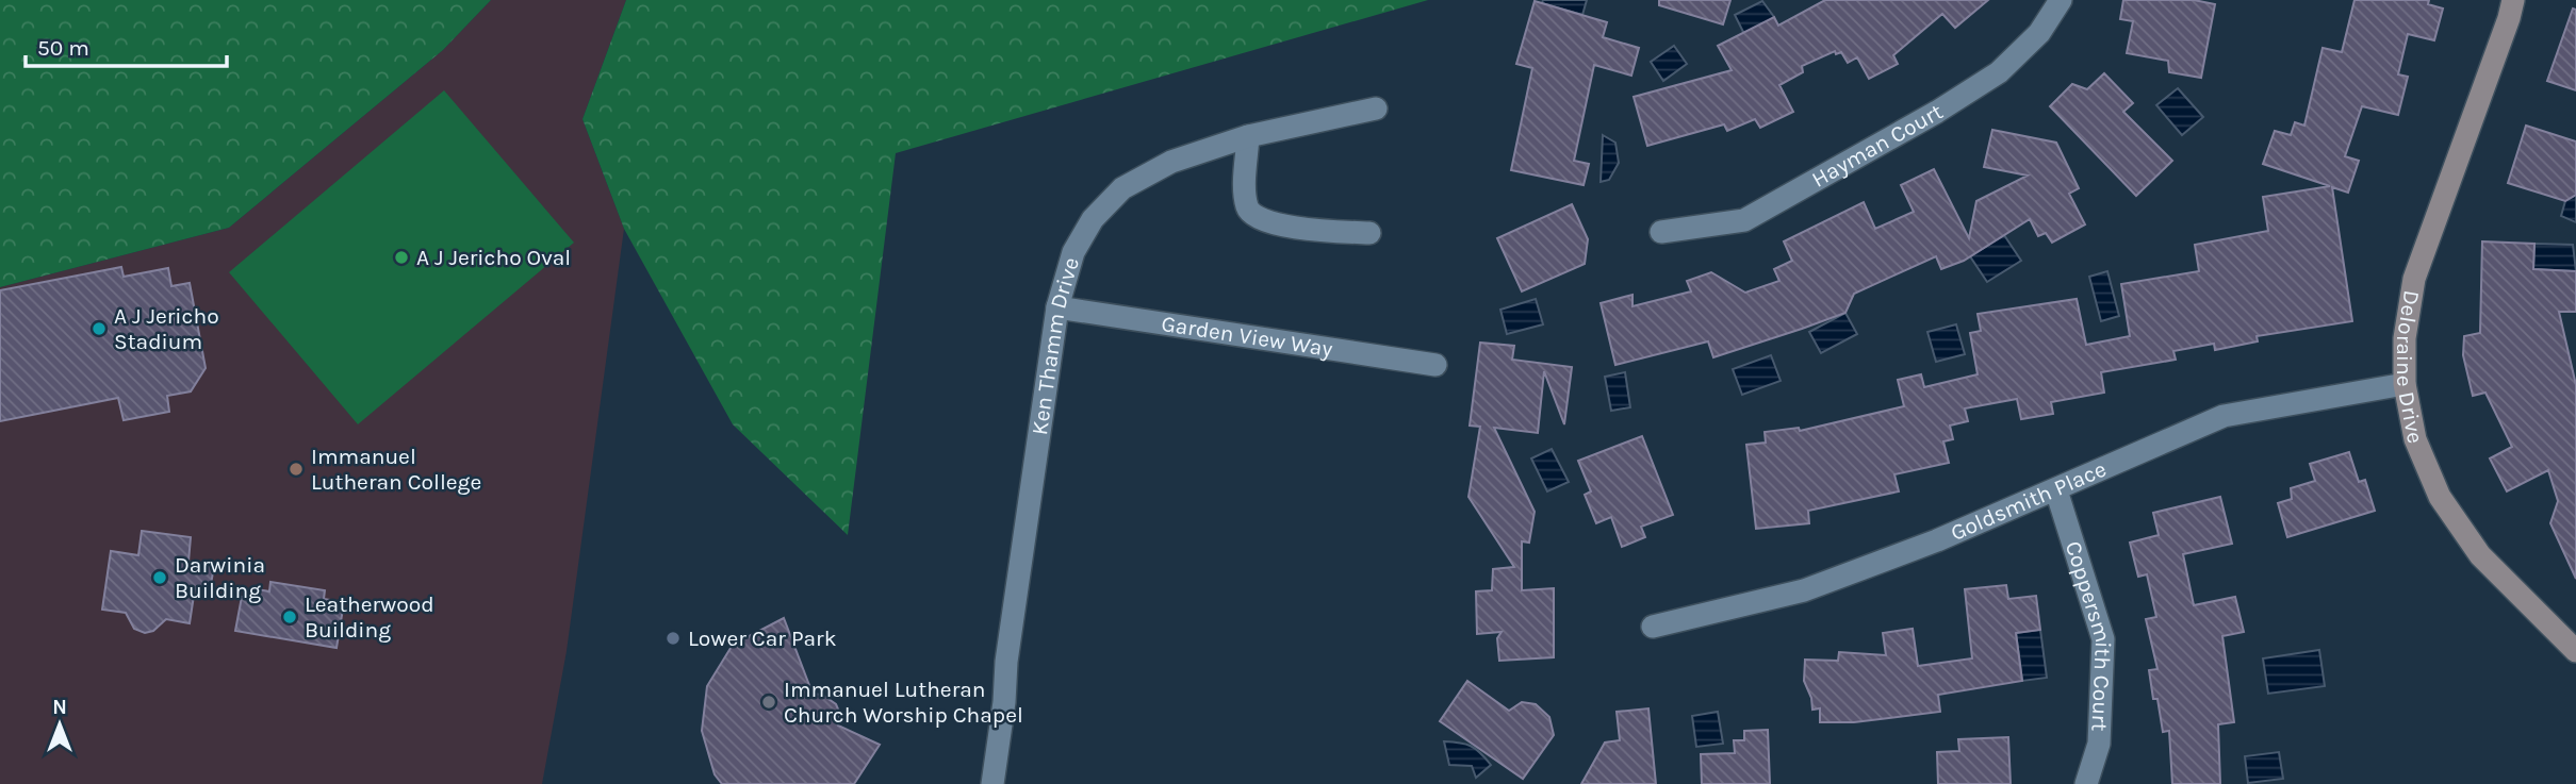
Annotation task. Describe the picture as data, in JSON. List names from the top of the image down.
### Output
{
  "streets": {
    "street": [
      "Hayman Court",
      "Garden View Way",
      "Ken Thamm Drive",
      "Deloraine Drive",
      "Goldsmith Place",
      "Coppersmith Court"
    ]
  },
  "crossings": [
    ["Garden View Way", "Ken Thamm Drive"],
    ["Deloraine Drive", "Goldsmith Place"],
    ["Goldsmith Place", "Coppersmith Court"]
  ],
  "places": [
    "A J Jericho Oval",
    "A J Jericho Stadium",
    "Immanuel Lutheran College",
    "Darwinia Building",
    "Leatherwood Building",
    "Lower Car Park",
    "Immanuel Lutheran Church Worship Chapel"
  ],
  "scale_bar": "50 m",
  "north": "top"
}
